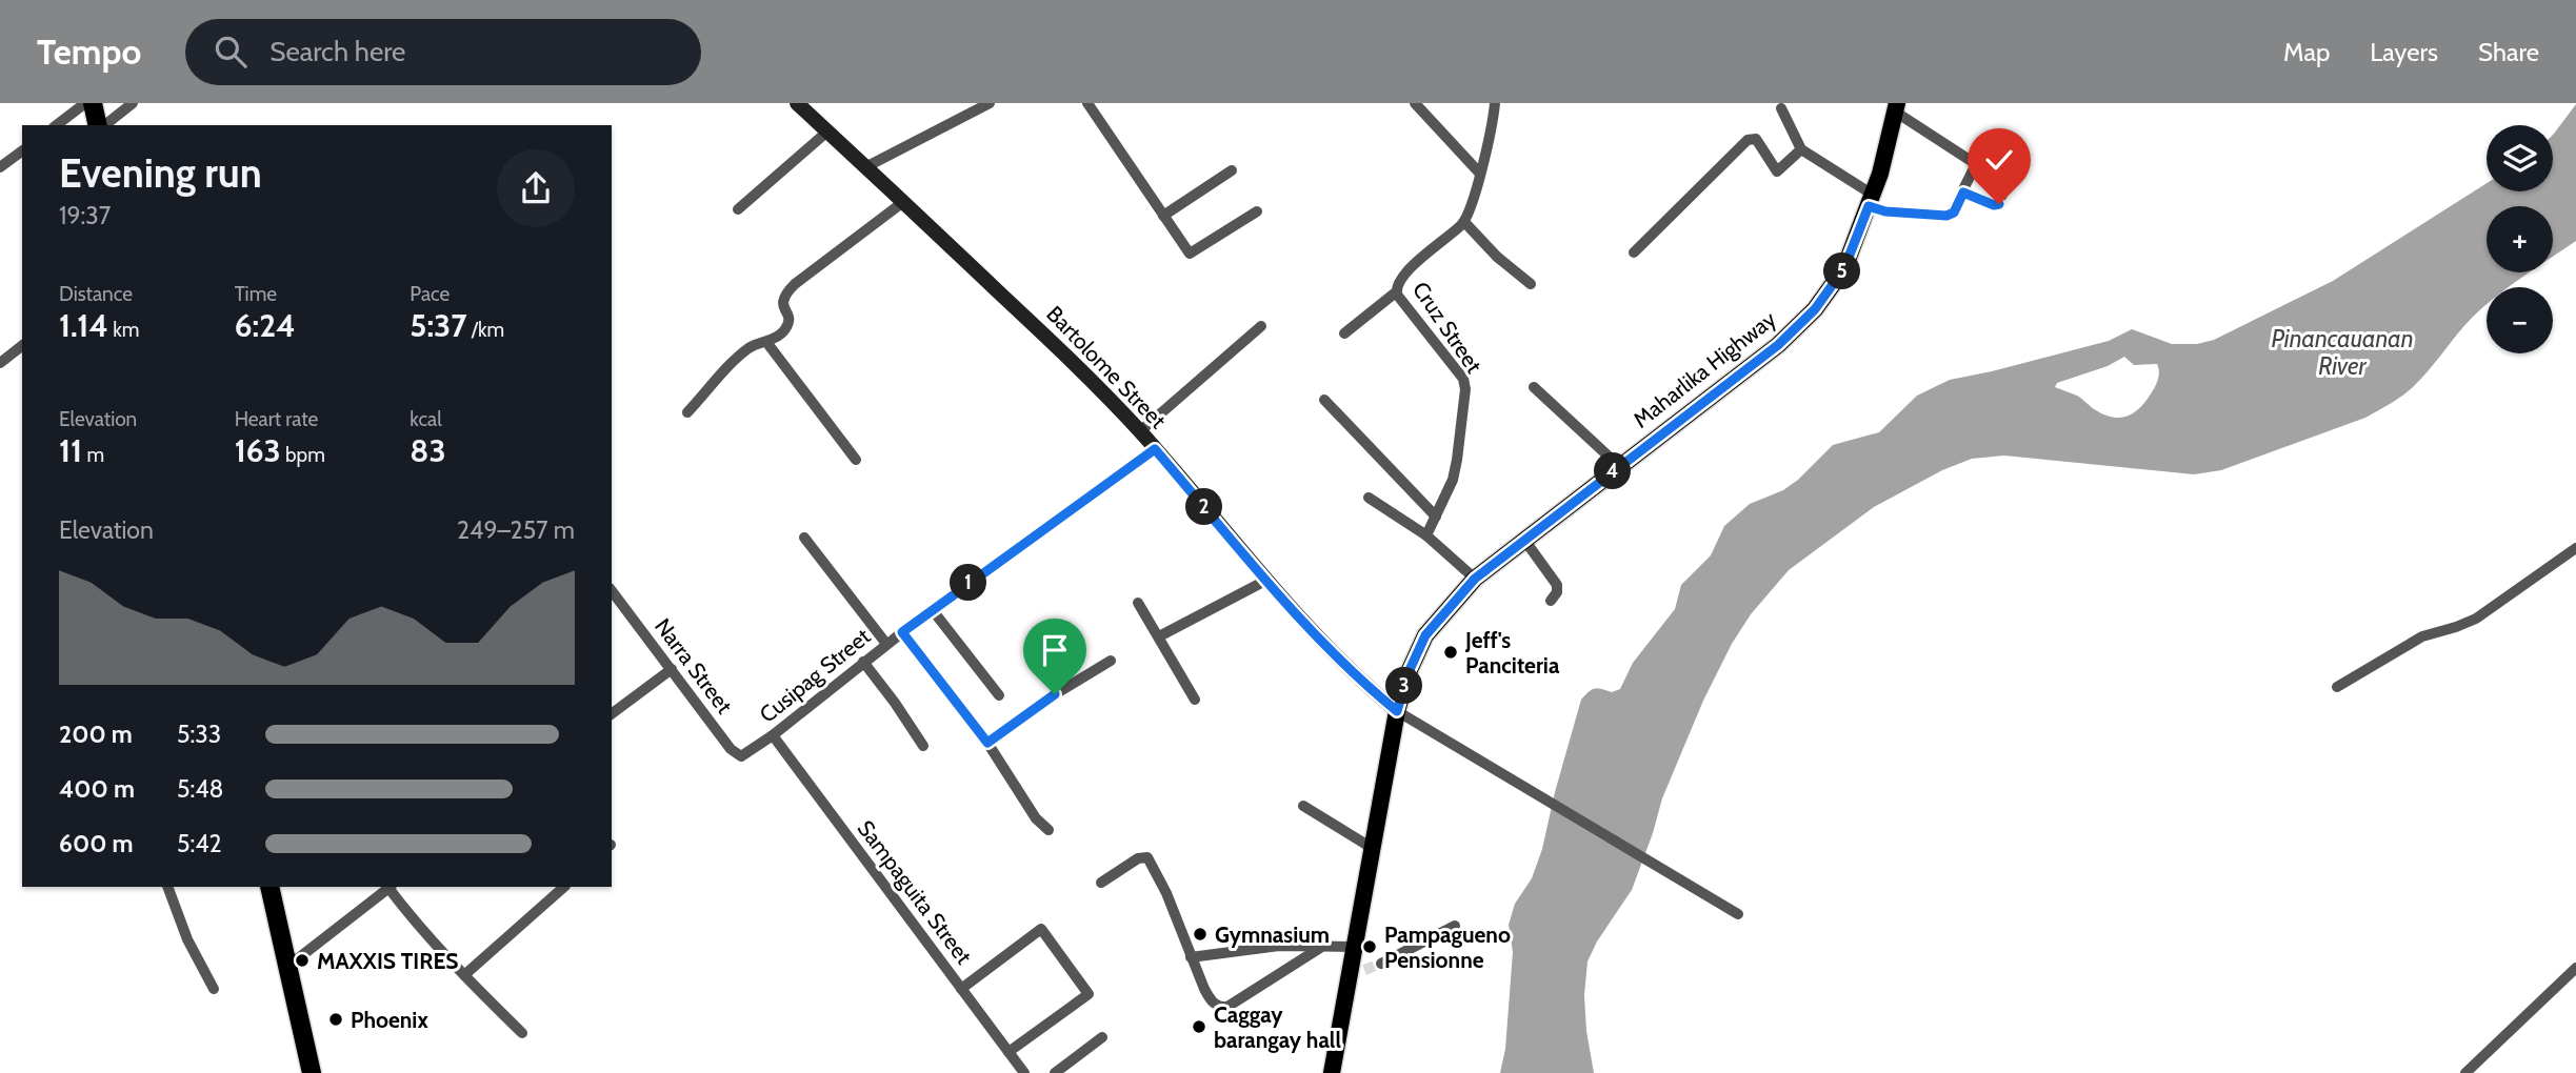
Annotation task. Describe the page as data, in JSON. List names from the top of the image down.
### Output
{
  "streets": {
    "main road": ["Maharlika Highway"],
    "street": [
      "Cruz Street",
      "Bartolome Street",
      "Narra Street",
      "Cusipag Street",
      "Sampaguita Street"
    ]
  },
  "crossings": [
    ["Bartolome Street", "Maharlika Highway"],
    ["Bartolome Street", "Cusipag Street"],
    ["Narra Street", "Cusipag Street"],
    ["Cusipag Street", "Sampaguita Street"]
  ],
  "water": ["Pinancauanan River"],
  "places": [
    "Jeff's Panciteria",
    "Gymnasium",
    "Pampagueno Pensionne",
    "MAXXIS TIRES",
    "Phoenix",
    "Caggay barangay hall"
  ],
  "page": {
    "header": "Tempo",
    "search": "Search here",
    "nav": ["Map", "Layers", "Share"],
    "map_buttons": ["+", "−"],
    "heading": ["Evening run", "19:37"],
    "stats": [
      ["Distance", "1.14 km"],
      ["Time", "6:24"],
      ["Pace", "5:37 /km"],
      ["Elevation", "11 m"],
      ["Heart rate", "163 bpm"],
      ["kcal", "83"]
    ],
    "pins": [
      "5",
      "4",
      "2",
      "1",
      "3"
    ],
    "chart": ["Elevation", "249–257 m"],
    "list": [
      {
        "name": "200 m",
        "note": "5:33"
      },
      {
        "name": "400 m",
        "note": "5:48"
      },
      {
        "name": "600 m",
        "note": "5:42"
      }
    ]
  }
}
